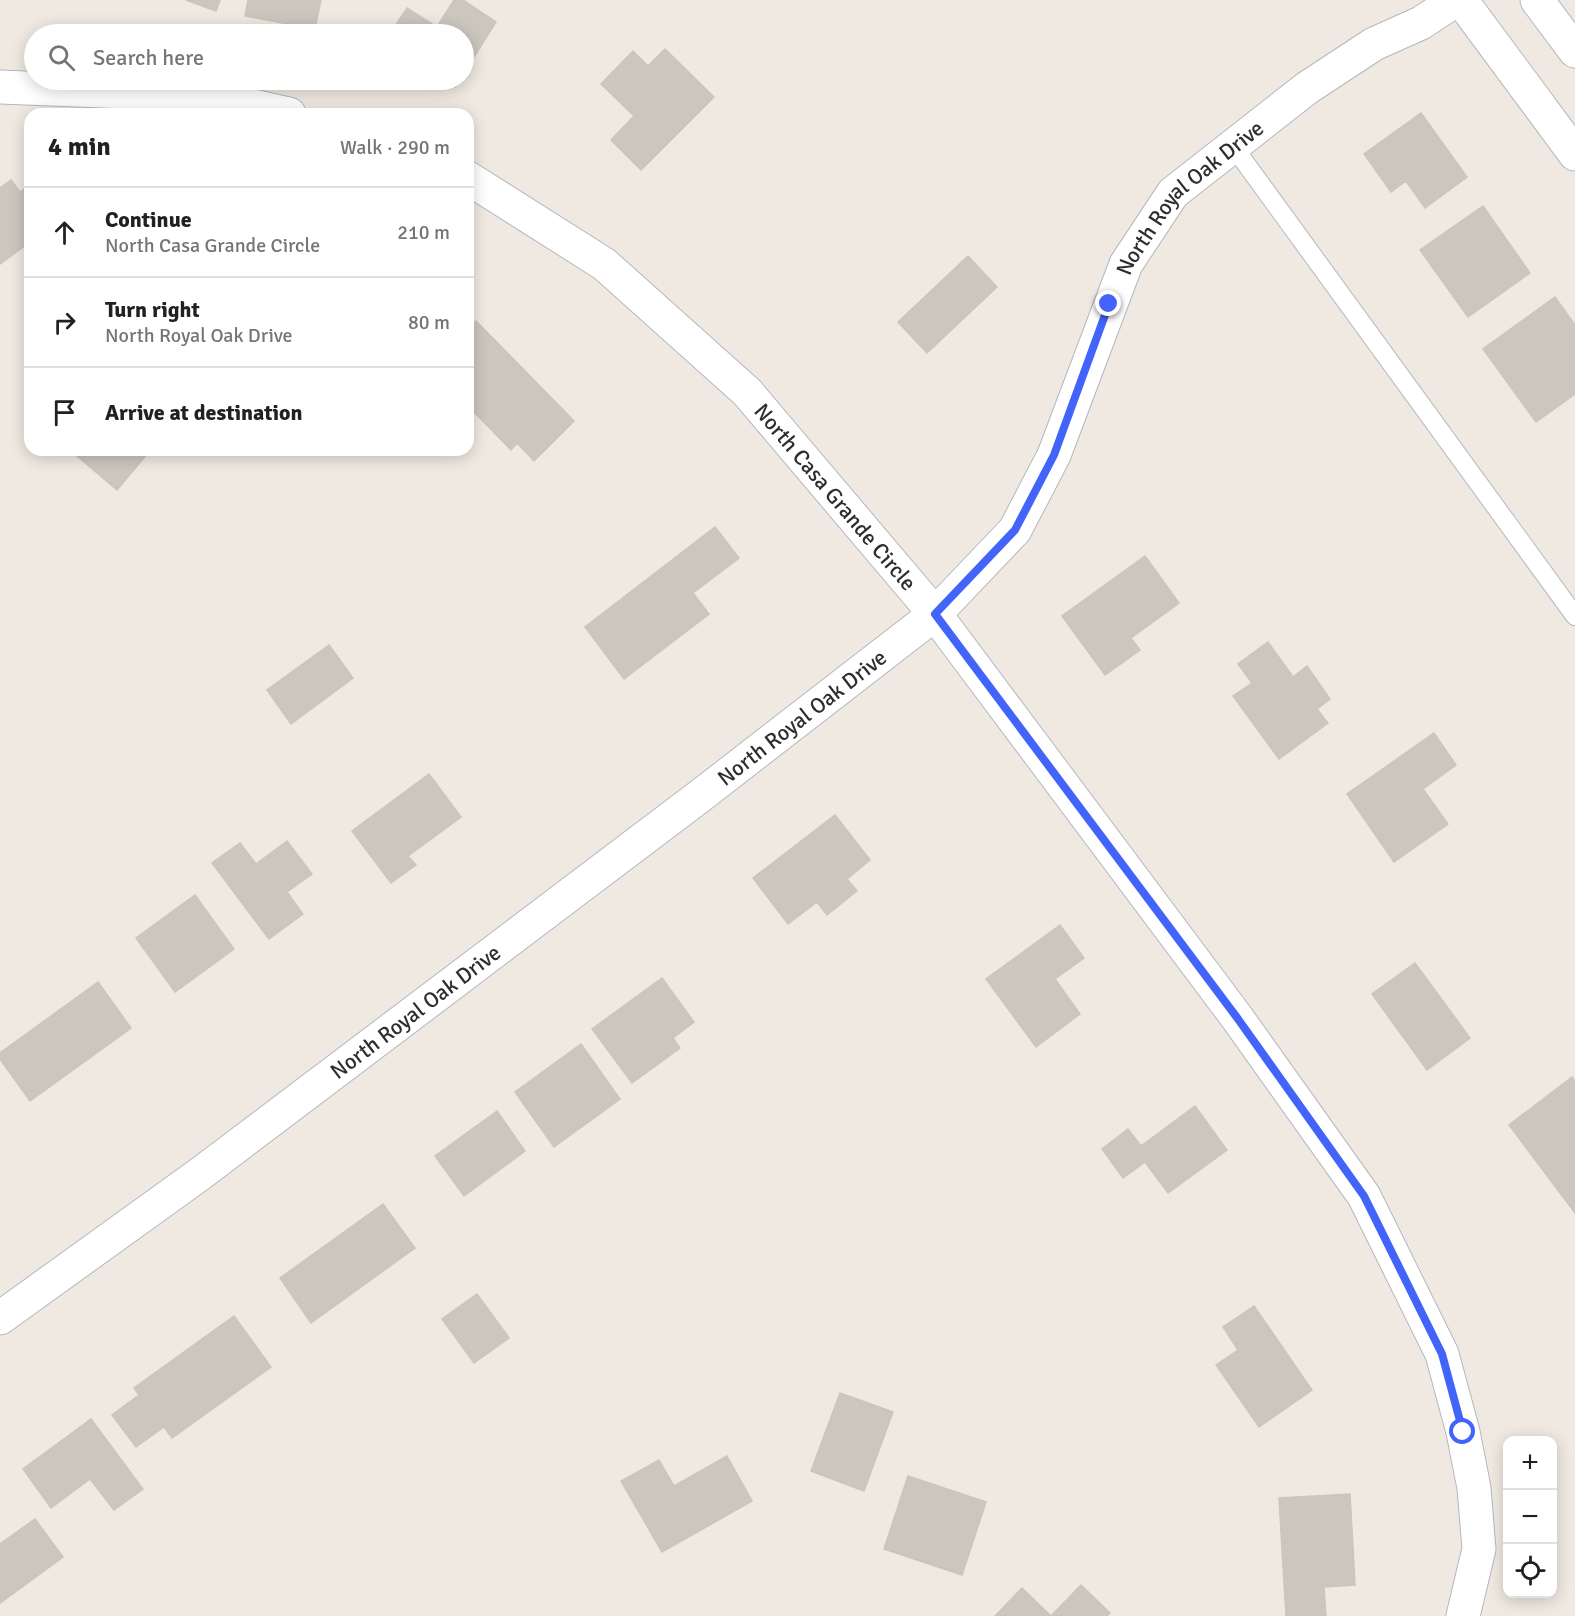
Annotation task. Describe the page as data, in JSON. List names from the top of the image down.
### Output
{
  "streets": {
    "street": ["North Royal Oak Drive", "North Casa Grande Circle"]
  },
  "crossings": [
    ["North Royal Oak Drive", "North Casa Grande Circle"]
  ],
  "page": {
    "search": "Search here",
    "heading": ["4 min", "Walk · 290 m"],
    "list": [
      ["Continue", "North Casa Grande Circle", "210 m"],
      ["Turn right", "North Royal Oak Drive", "80 m"],
      "Arrive at destination"
    ],
    "map_buttons": ["+", "−"]
  }
}
